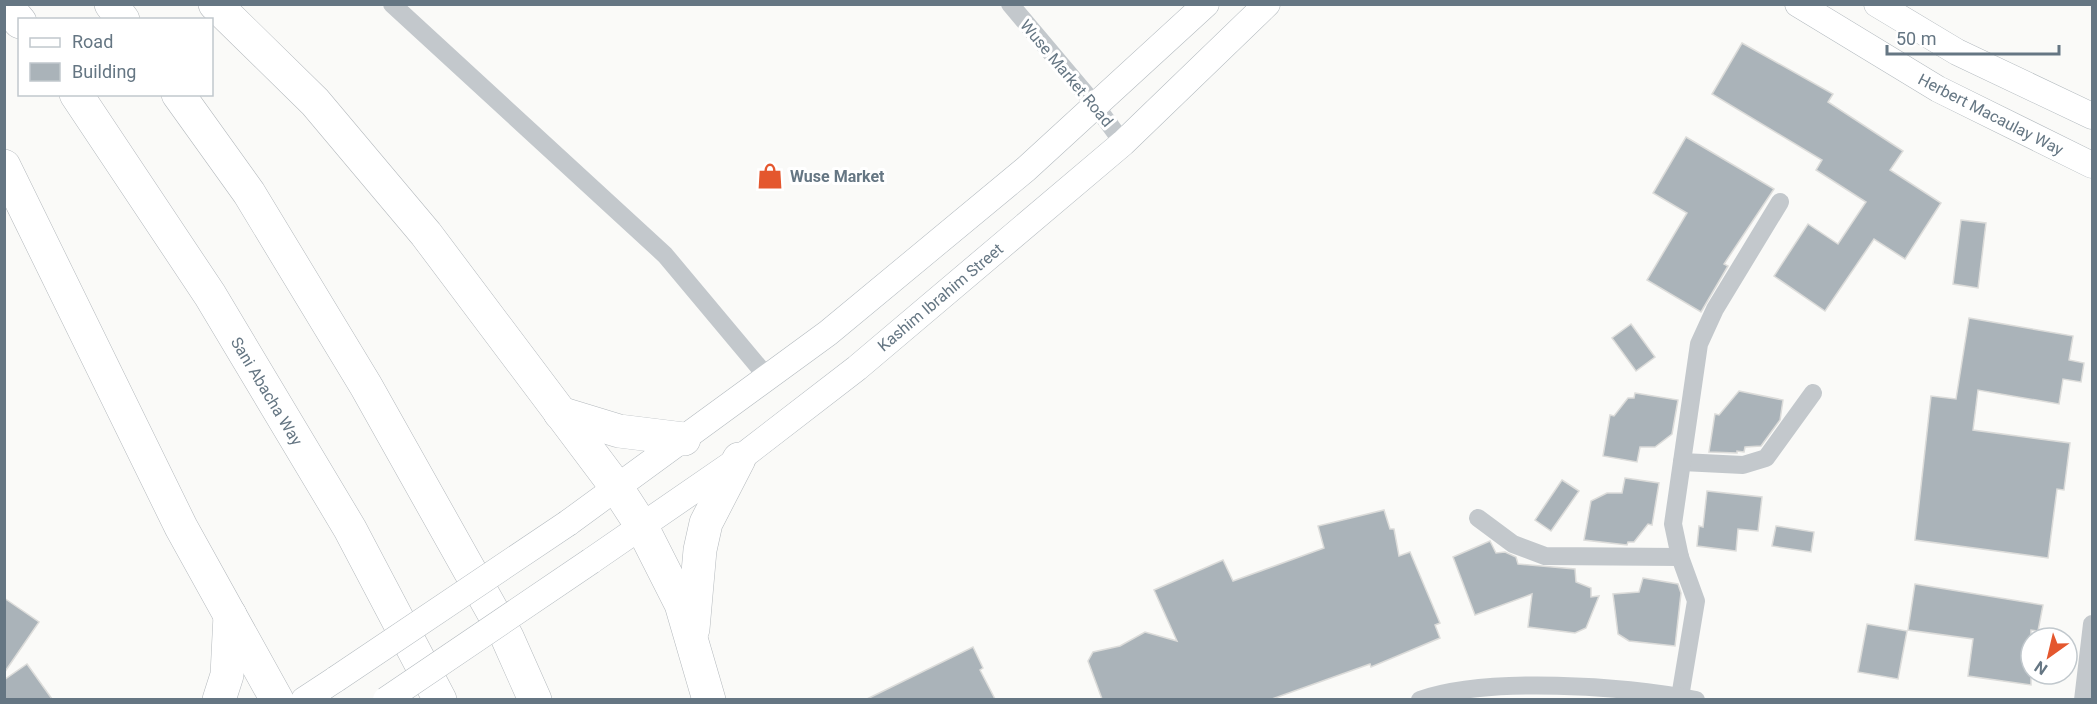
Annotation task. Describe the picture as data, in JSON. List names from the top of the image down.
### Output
{
  "streets": {
    "highway": ["Sani Abacha Way"],
    "main road": ["Herbert Macaulay Way", "Kashim Ibrahim Street"],
    "street": ["Wuse Market Road"]
  },
  "crossings": [
    ["Wuse Market Road", "Kashim Ibrahim Street"]
  ],
  "places": {
    "shop": ["Wuse Market"]
  },
  "legend": ["Road", "Building"],
  "scale_bar": "50 m",
  "north": "bottom left"
}
